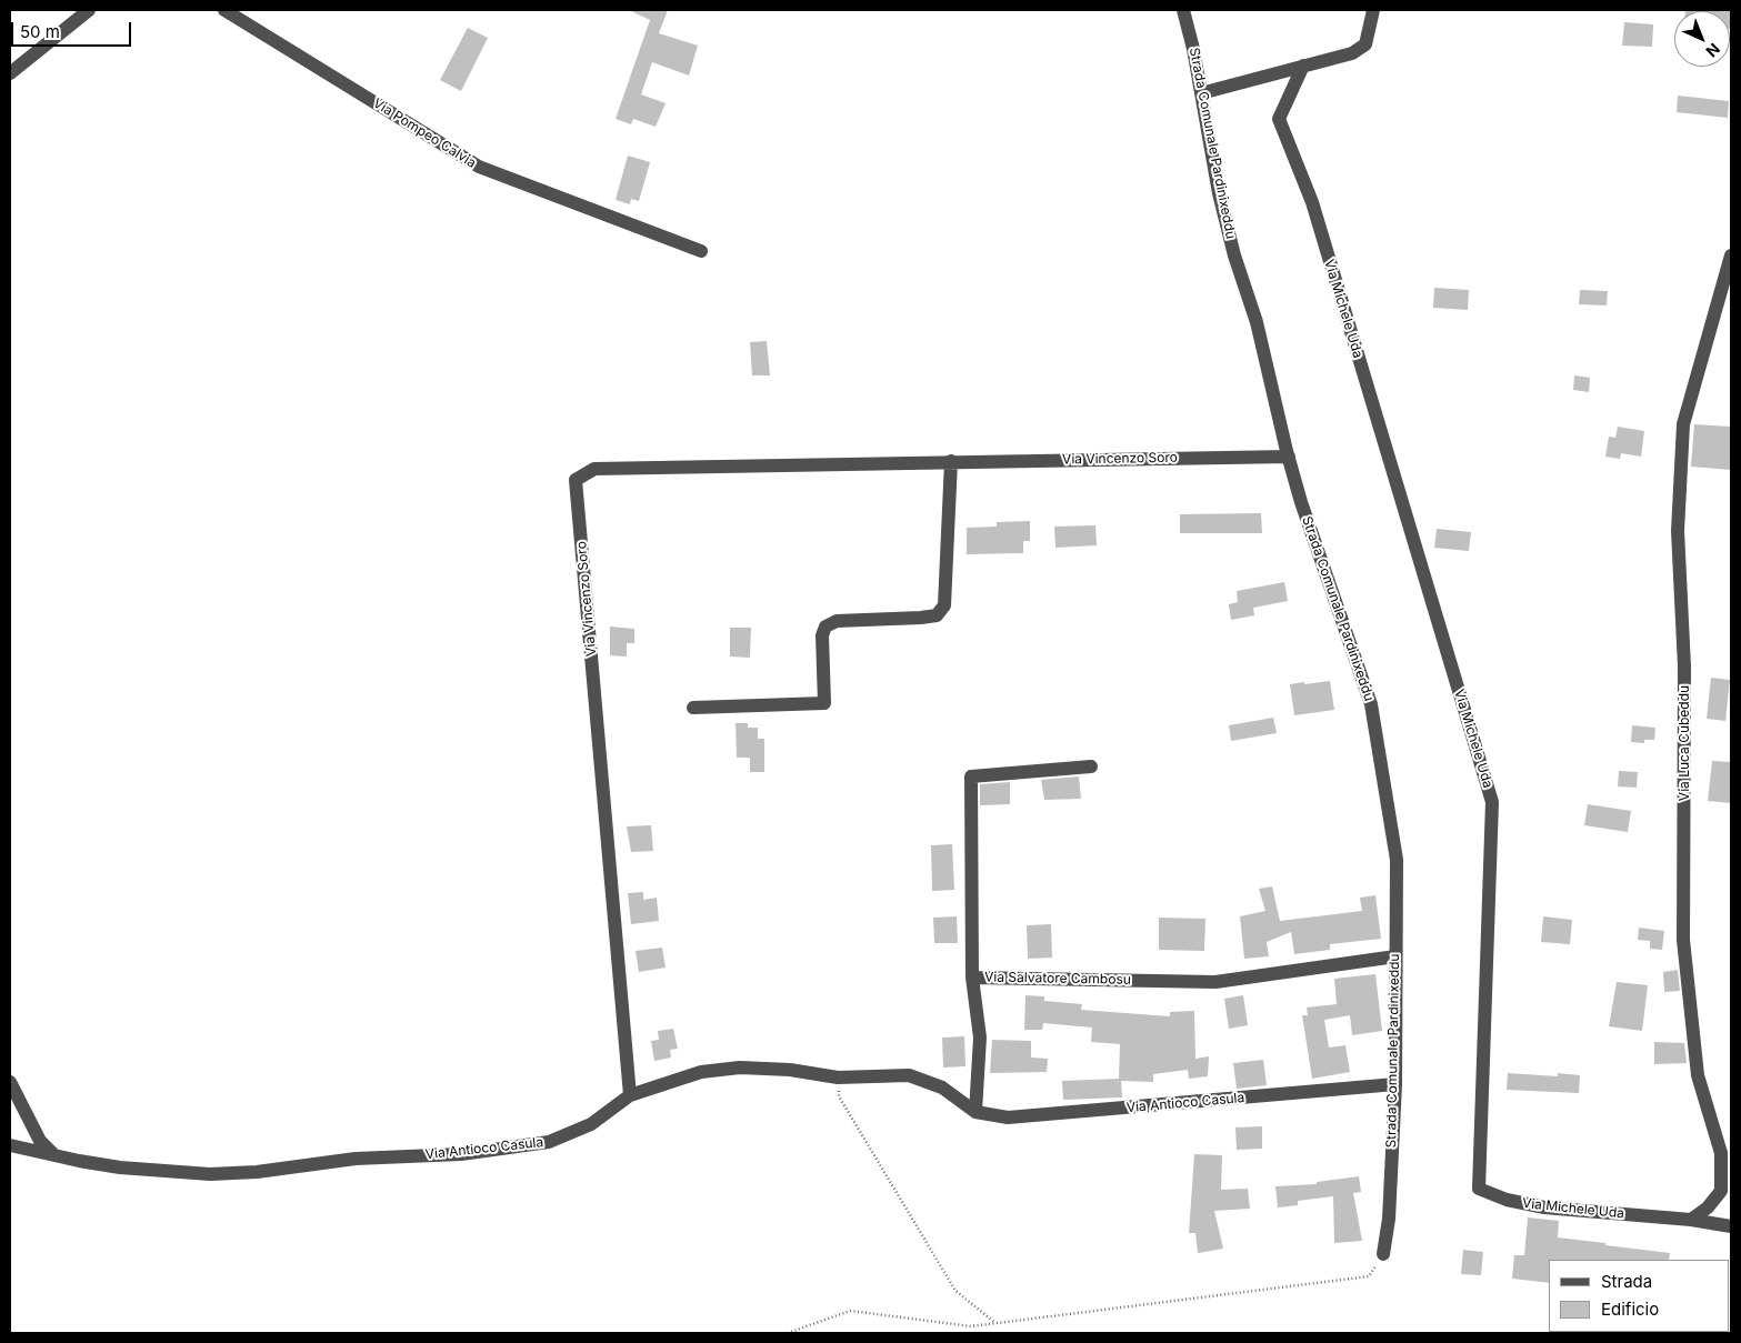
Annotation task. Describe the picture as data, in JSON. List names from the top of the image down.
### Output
{
  "streets": {
    "street": [
      "Via Pompeo Calvia",
      "Strada Comunale Pardinixeddu",
      "Via Michele Uda",
      "Via Vincenzo Soro",
      "Via Luca Cubeddu",
      "Via Salvatore Cambosu",
      "Via Antioco Casula"
    ]
  },
  "crossings": [
    ["Strada Comunale Pardinixeddu", "Via Vincenzo Soro"],
    ["Strada Comunale Pardinixeddu", "Via Salvatore Cambosu"],
    ["Strada Comunale Pardinixeddu", "Via Antioco Casula"],
    ["Via Michele Uda", "Via Luca Cubeddu"],
    ["Via Vincenzo Soro", "Via Antioco Casula"]
  ],
  "legend": ["Strada", "Edificio"],
  "scale_bar": "50 m",
  "north": "bottom right"
}
